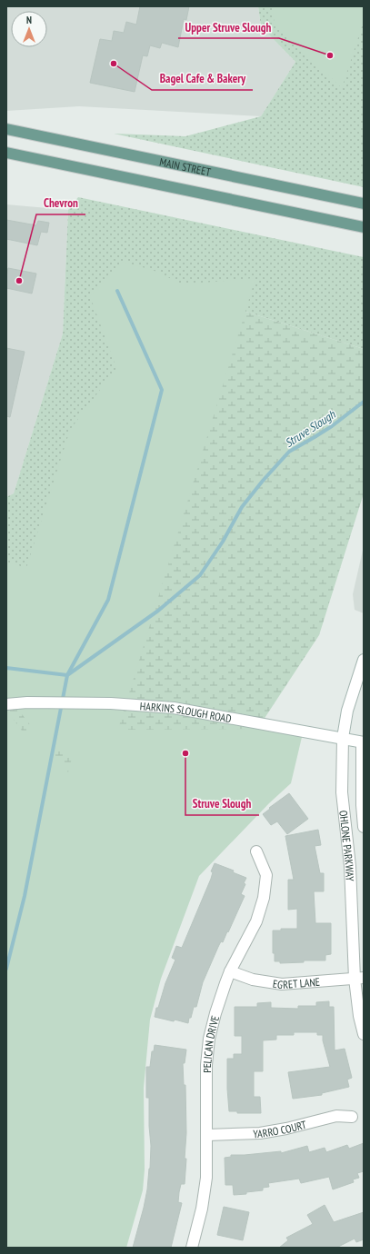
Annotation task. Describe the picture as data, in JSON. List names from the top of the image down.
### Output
{
  "streets": {
    "main road": ["MAIN STREET"],
    "street": [
      "HARKINS SLOUGH ROAD",
      "OHLONE PARKWAY",
      "EGRET LANE",
      "PELICAN DRIVE",
      "YARRO COURT"
    ]
  },
  "crossings": [
    ["HARKINS SLOUGH ROAD", "OHLONE PARKWAY"],
    ["OHLONE PARKWAY", "EGRET LANE"],
    ["EGRET LANE", "PELICAN DRIVE"],
    ["PELICAN DRIVE", "YARRO COURT"]
  ],
  "water": ["Struve Slough"],
  "places": [
    "Upper Struve Slough",
    "Bagel Cafe & Bakery",
    "Chevron",
    "Struve Slough"
  ],
  "north": "top"
}
